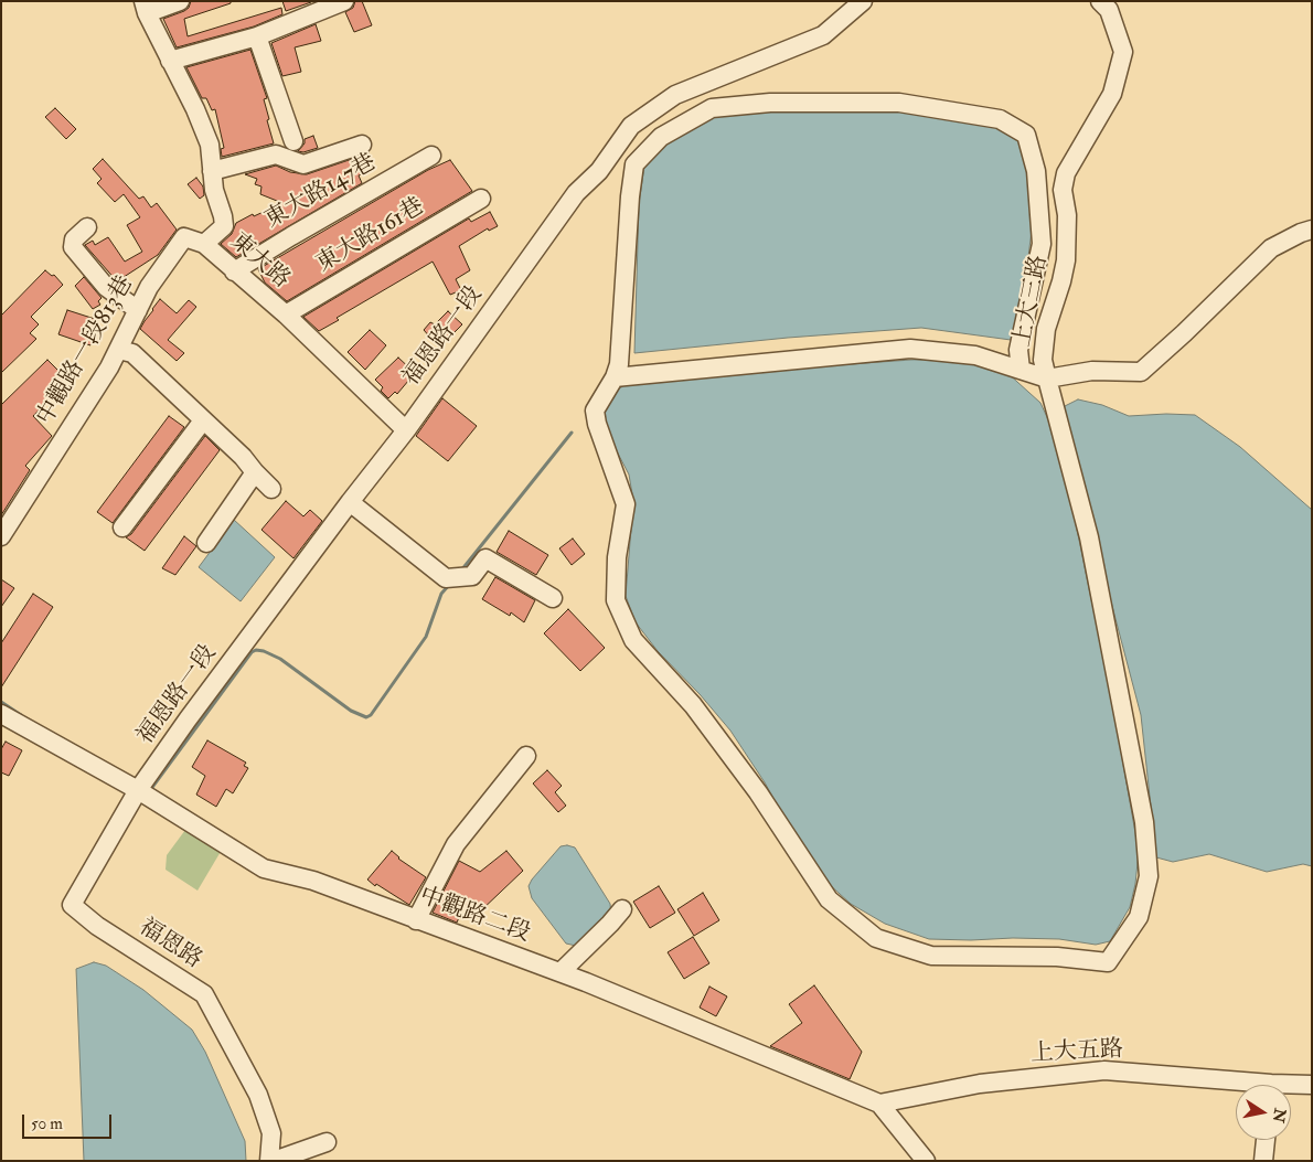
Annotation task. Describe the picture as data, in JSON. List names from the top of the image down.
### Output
{
  "streets": {
    "street": [
      "東大路147巷",
      "東大路161巷",
      "東大路",
      "上大三路",
      "福恩路一段",
      "中觀路一段813巷",
      "中觀路二段",
      "福恩路",
      "上大五路"
    ]
  },
  "crossings": [
    ["東大路147巷", "東大路"],
    ["東大路161巷", "東大路"],
    ["東大路", "福恩路一段"],
    ["東大路", "中觀路一段813巷"],
    ["福恩路一段", "中觀路二段"],
    ["福恩路一段", "福恩路"],
    ["中觀路二段", "福恩路"],
    ["中觀路二段", "上大五路"]
  ],
  "scale_bar": "50 m",
  "north": "right"
}
